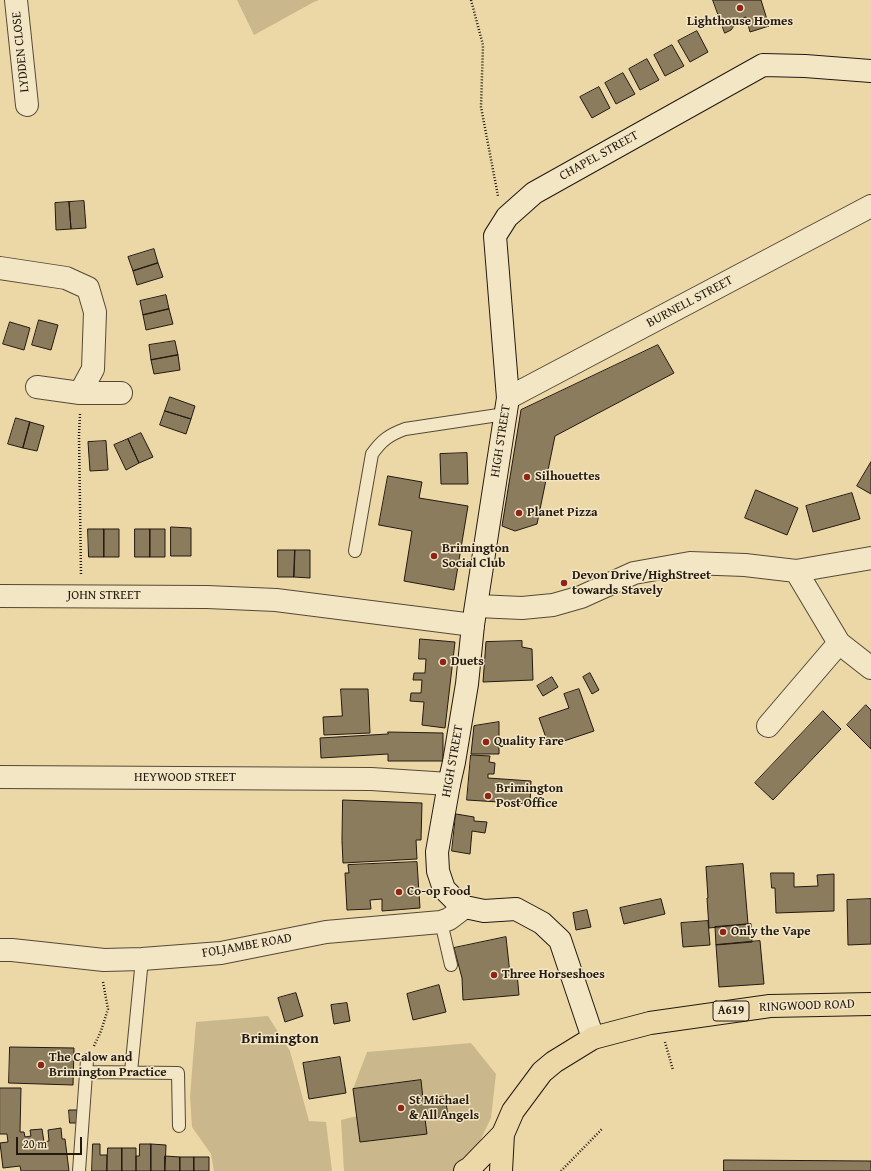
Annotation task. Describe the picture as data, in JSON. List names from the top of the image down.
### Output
{
  "streets": {
    "highway": ["RINGWOOD ROAD", "A619"],
    "street": [
      "LYDDEN CLOSE",
      "CHAPEL STREET",
      "BURNELL STREET",
      "HIGH STREET",
      "JOHN STREET",
      "HEYWOOD STREET",
      "FOLJAMBE ROAD"
    ]
  },
  "crossings": [
    ["CHAPEL STREET", "BURNELL STREET"],
    ["CHAPEL STREET", "HIGH STREET"],
    ["BURNELL STREET", "HIGH STREET"],
    ["HIGH STREET", "JOHN STREET"],
    ["HIGH STREET", "HEYWOOD STREET"],
    ["HIGH STREET", "FOLJAMBE ROAD"],
    ["HIGH STREET", "RINGWOOD ROAD"]
  ],
  "districts": ["Brimington"],
  "places": [
    "Lighthouse Homes",
    "Silhouettes",
    "Planet Pizza",
    "Brimington Social Club",
    "Devon Drive/HighStreet towards Stavely",
    "Duets",
    "Quality Fare",
    "Brimington Post Office",
    "Co-op Food",
    "Only the Vape",
    "Three Horseshoes",
    "The Calow and Brimington Practice",
    "St Michael & All Angels"
  ],
  "scale_bar": "20 m"
}
